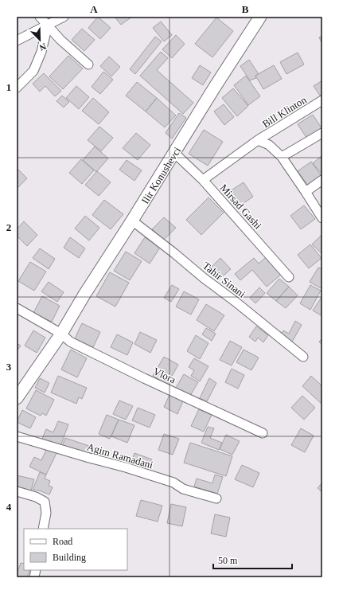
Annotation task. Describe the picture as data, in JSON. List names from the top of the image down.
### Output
{
  "streets": {
    "street": [
      "Bill Klinton",
      "Ilir Konushevci",
      "Mirsad Gashi",
      "Tahir Sinani",
      "Vlora",
      "Agim Ramadani"
    ]
  },
  "crossings": [
    ["Bill Klinton", "Mirsad Gashi"],
    ["Ilir Konushevci", "Mirsad Gashi"],
    ["Ilir Konushevci", "Tahir Sinani"],
    ["Ilir Konushevci", "Vlora"]
  ],
  "legend": ["Road", "Building"],
  "scale_bar": "50 m",
  "north": "bottom right",
  "grid": {
    "columns": ["A", "B"],
    "rows": [
      "1",
      "2",
      "3",
      "4"
    ]
  }
}
